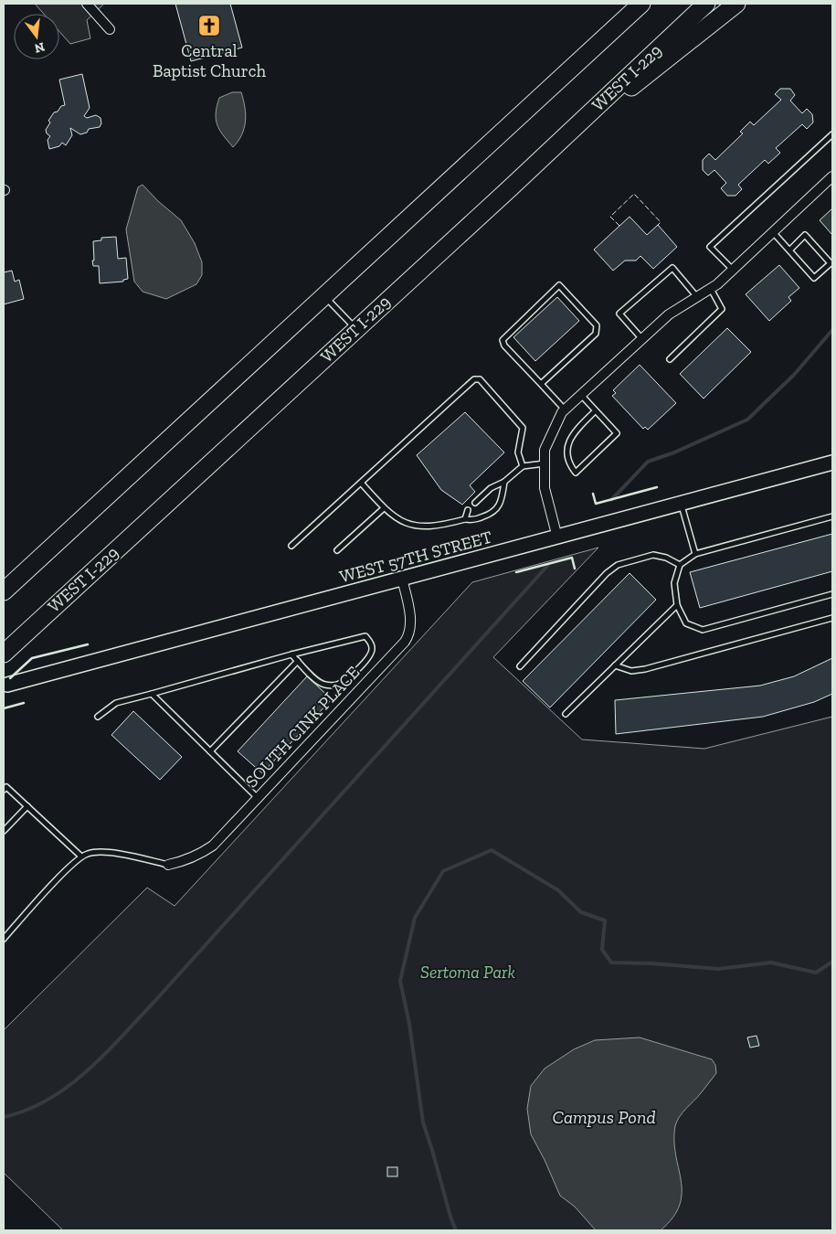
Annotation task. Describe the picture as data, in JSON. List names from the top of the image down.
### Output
{
  "streets": {
    "highway": ["WEST I-229"],
    "main road": ["WEST 57TH STREET"],
    "street": ["SOUTH CINK PLACE"]
  },
  "crossings": [
    ["WEST 57TH STREET", "SOUTH CINK PLACE"]
  ],
  "water": ["Campus Pond"],
  "parks": ["Sertoma Park"],
  "places": {
    "church": ["Central Baptist Church"]
  },
  "north": "bottom"
}
